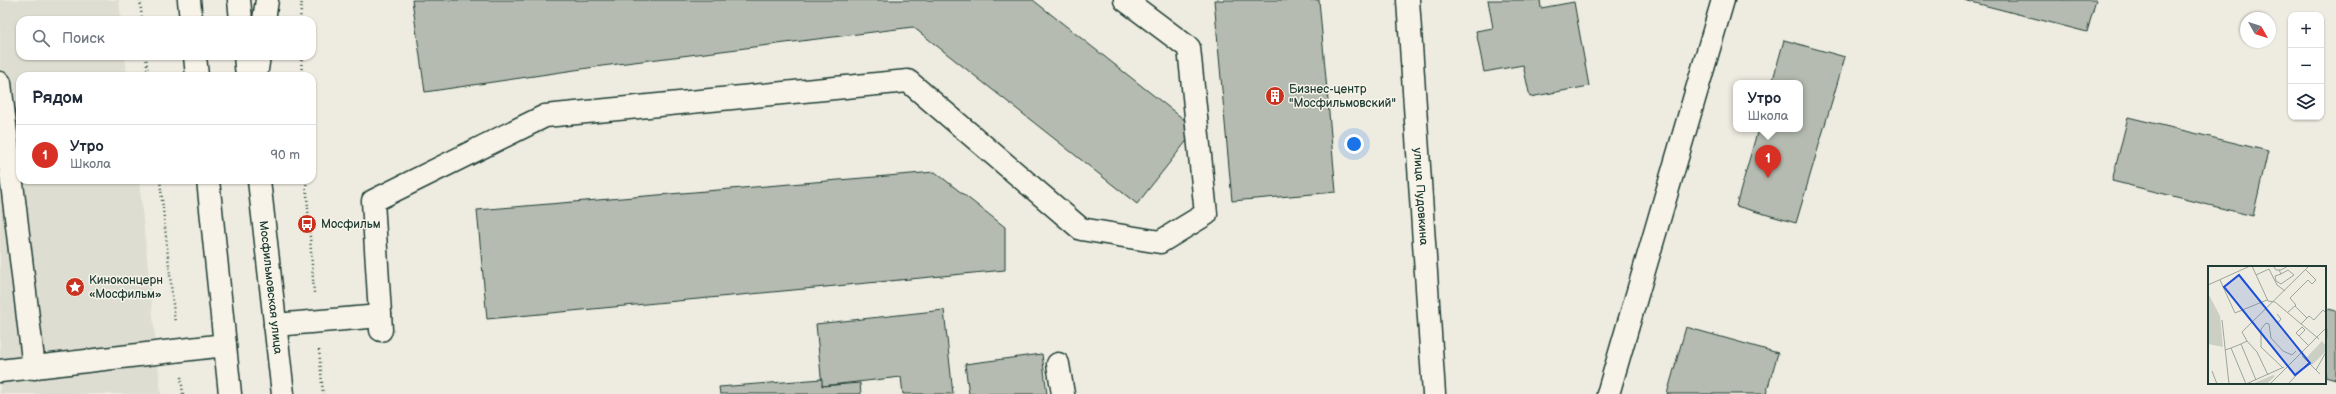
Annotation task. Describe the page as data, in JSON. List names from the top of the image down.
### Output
{
  "streets": {
    "main road": ["улица Пудовкина", "Мосфильмовская улица"]
  },
  "places": {
    "building": ["Бизнес-центр \"Мосфильмовский\""],
    "bus stop": ["Мосфильм"],
    "place": ["Киноконцерн «Мосфильм»"]
  },
  "north": "bottom right",
  "page": {
    "map_buttons": ["+", "−"],
    "search": "Поиск",
    "heading": "Рядом",
    "popup": ["Утро", "Школа"],
    "list": [
      {
        "mark": "1",
        "name": "Утро",
        "note": "Школа",
        "value": "90 m"
      }
    ],
    "pins": "1"
  }
}
